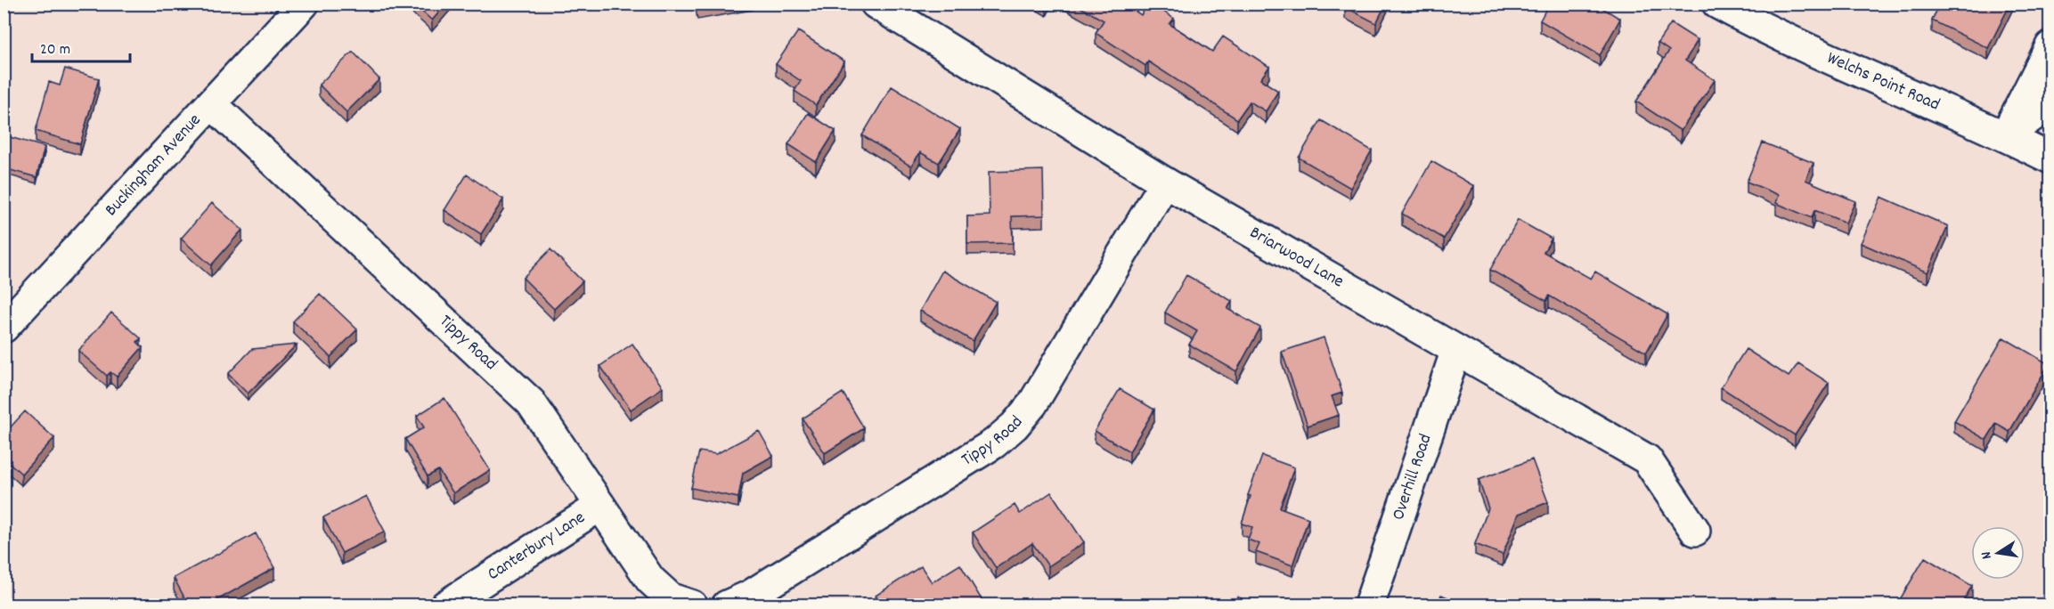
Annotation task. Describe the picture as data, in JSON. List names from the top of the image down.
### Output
{
  "streets": {
    "street": [
      "Welchs Point Road",
      "Buckingham Avenue",
      "Briarwood Lane",
      "Tippy Road",
      "Overhill Road",
      "Canterbury Lane"
    ]
  },
  "crossings": [
    ["Buckingham Avenue", "Tippy Road"],
    ["Briarwood Lane", "Tippy Road"],
    ["Briarwood Lane", "Overhill Road"],
    ["Tippy Road", "Canterbury Lane"]
  ],
  "scale_bar": "20 m",
  "north": "left"
}
